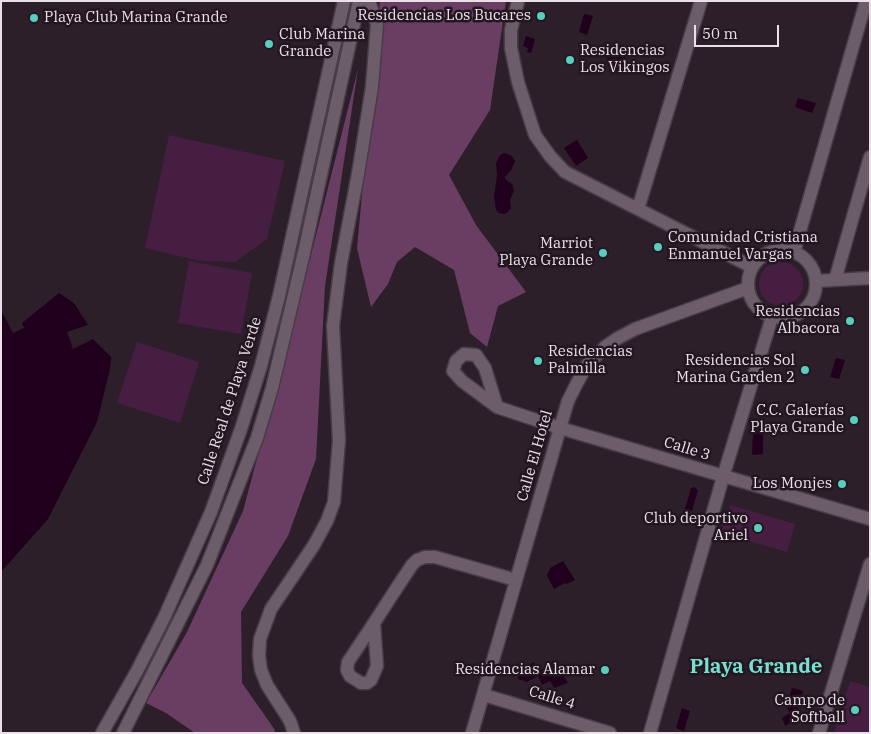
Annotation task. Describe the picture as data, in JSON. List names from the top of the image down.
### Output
{
  "streets": {
    "street": [
      "Calle Real de Playa Verde",
      "Calle 3",
      "Calle El Hotel",
      "Calle 4"
    ]
  },
  "crossings": [
    ["Calle 3", "Calle El Hotel"],
    ["Calle El Hotel", "Calle 4"]
  ],
  "districts": ["Playa Grande"],
  "places": [
    "Residencias Los Bucares",
    "Playa Club Marina Grande",
    "Club Marina Grande",
    "Residencias Los Vikingos",
    "Comunidad Cristiana Enmanuel Vargas",
    "Marriot Playa Grande",
    "Residencias Albacora",
    "Residencias Palmilla",
    "Residencias Sol Marina Garden 2",
    "C.C. Galerías Playa Grande",
    "Los Monjes",
    "Club deportivo Ariel",
    "Residencias Alamar",
    "Campo de Softball"
  ],
  "scale_bar": "50 m"
}
